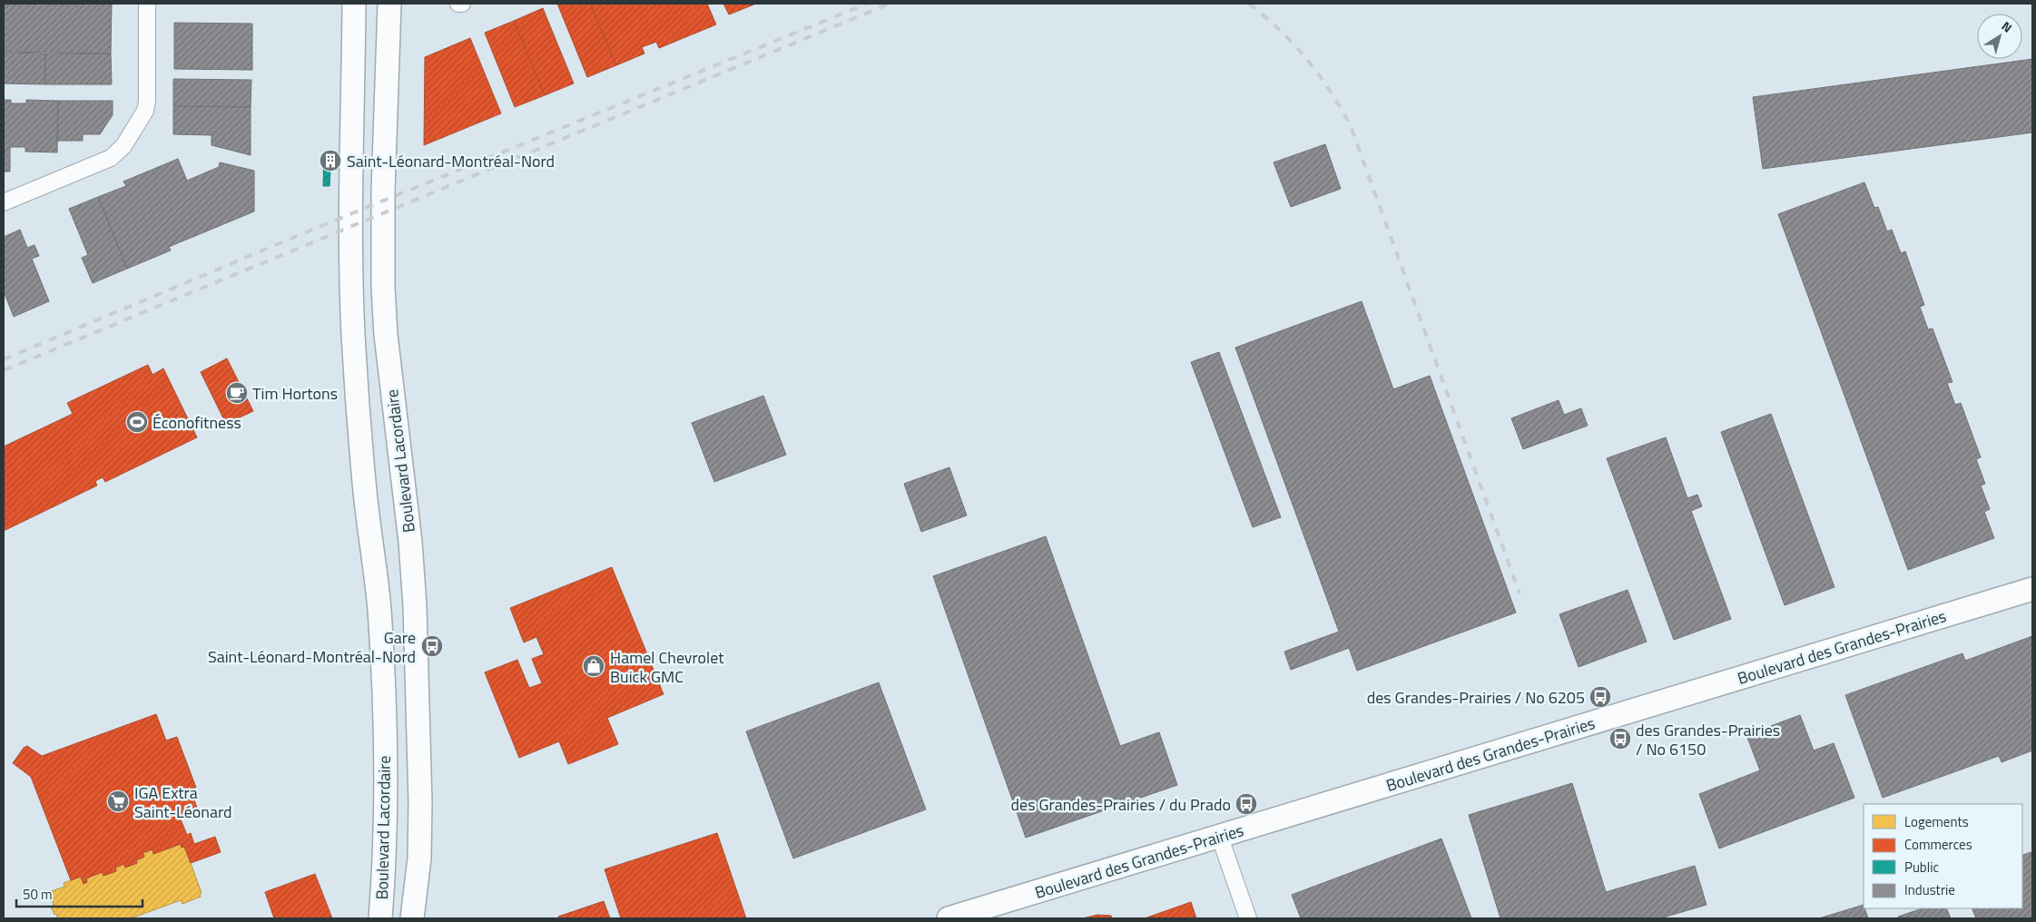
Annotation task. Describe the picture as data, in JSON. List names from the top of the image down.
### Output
{
  "streets": {
    "main road": ["Boulevard Lacordaire", "Boulevard des Grandes-Prairies"]
  },
  "places": {
    "building": ["Saint-Léonard-Montréal-Nord"],
    "cafe": ["Tim Hortons"],
    "sports": ["Éconofitness"],
    "bus stop": [
      "Gare Saint-Léonard-Montréal-Nord",
      "des Grandes-Prairies / No 6205",
      "des Grandes-Prairies / No 6150",
      "des Grandes-Prairies / du Prado"
    ],
    "shop": ["Hamel Chevrolet Buick GMC"],
    "supermarket": ["IGA Extra Saint-Léonard"]
  },
  "legend": [
    "Logements",
    "Commerces",
    "Public",
    "Industrie"
  ],
  "scale_bar": "50 m",
  "north": "top right"
}
